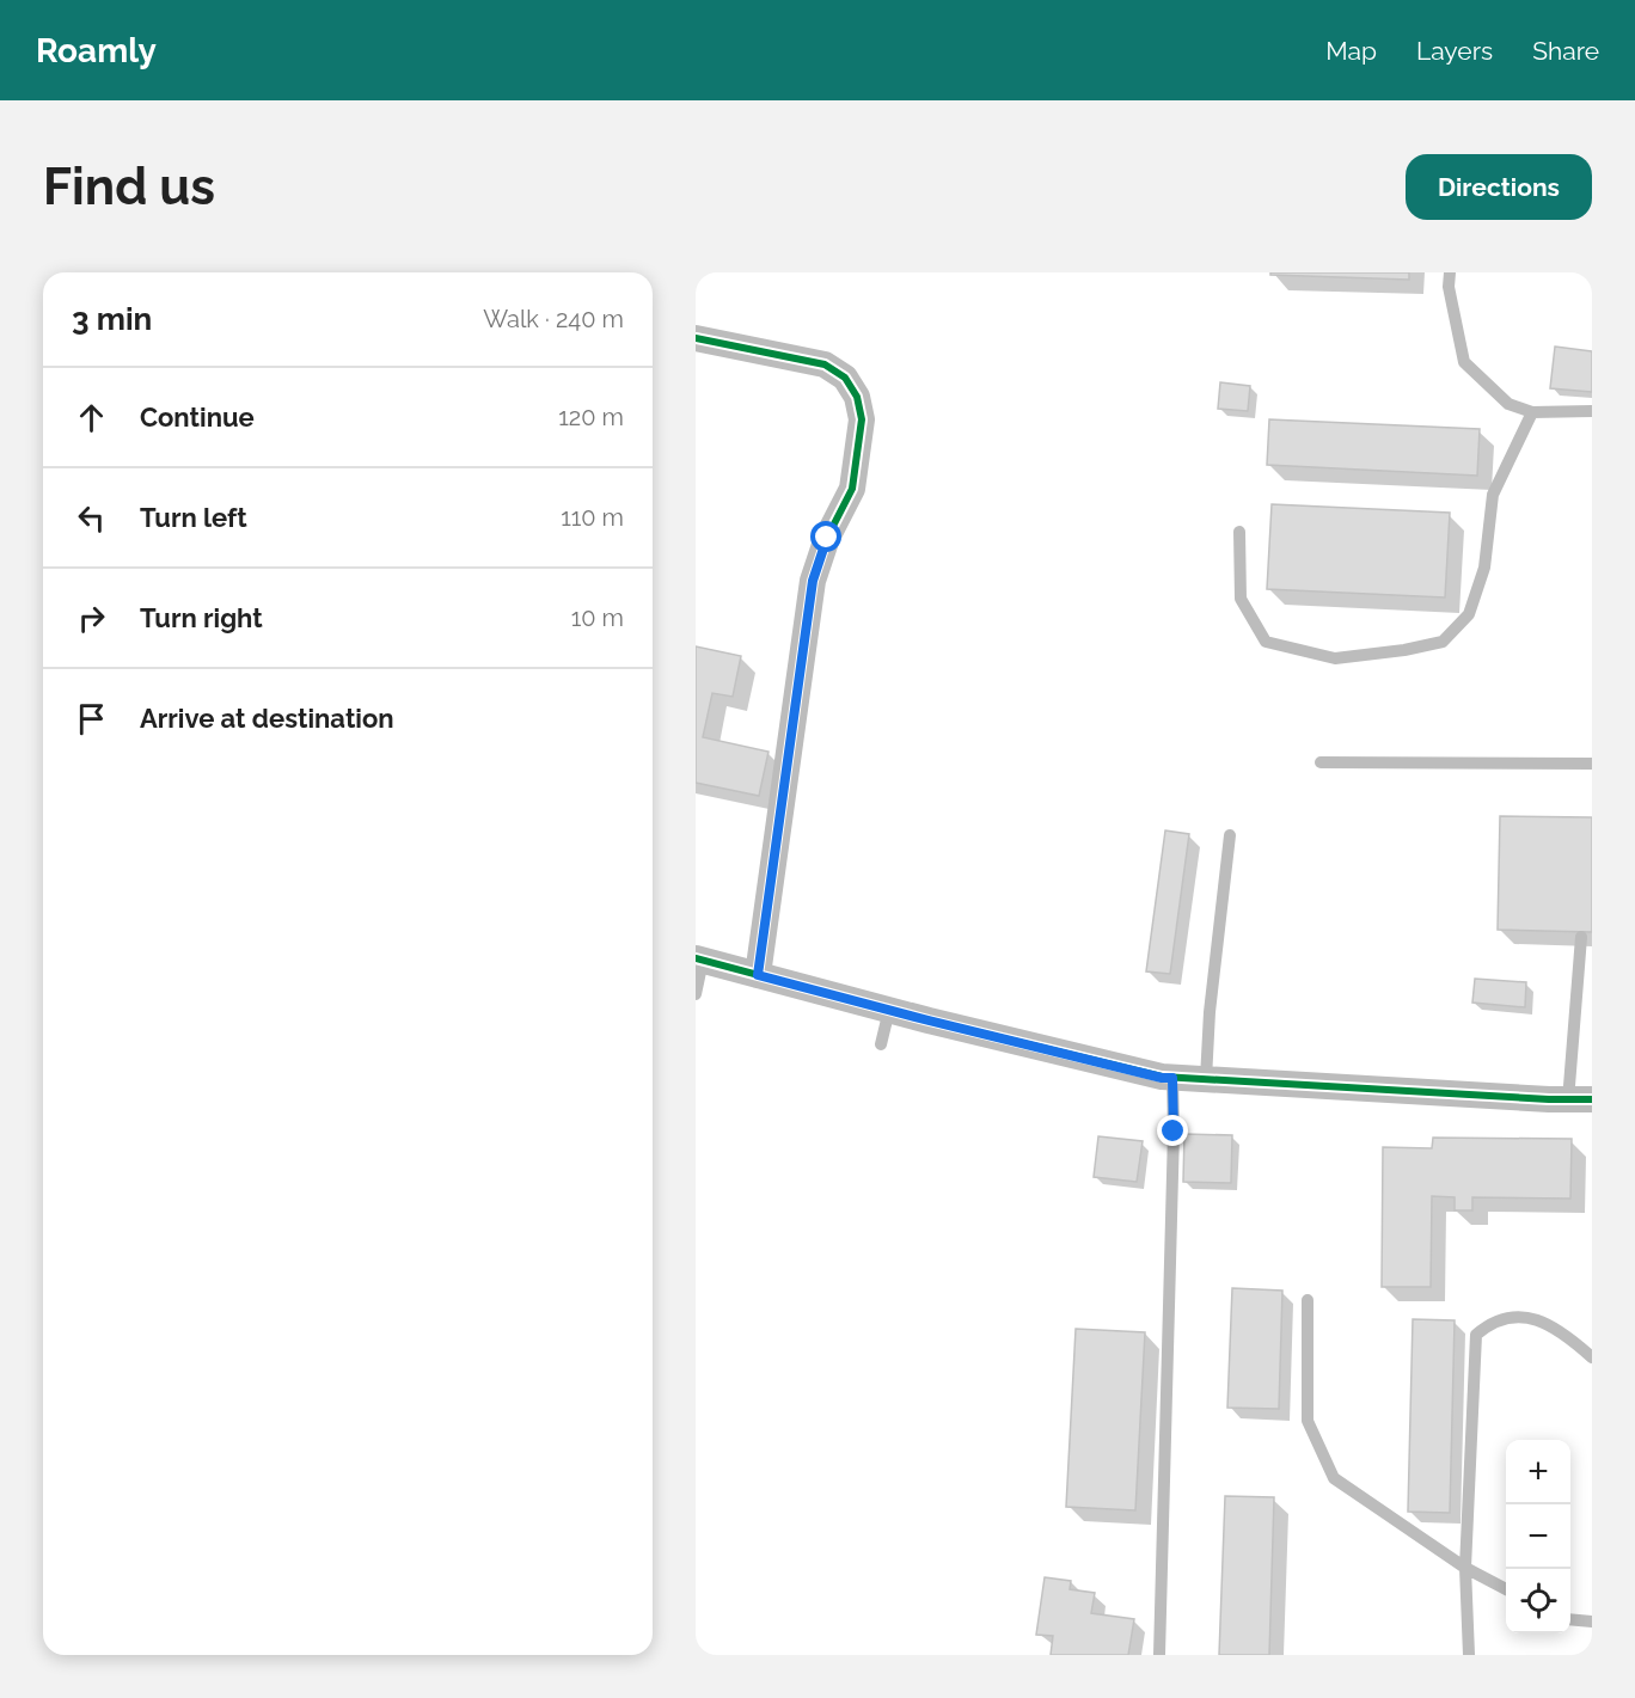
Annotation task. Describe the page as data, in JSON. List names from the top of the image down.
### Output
{
  "page": {
    "header": "Roamly",
    "nav": ["Map", "Layers", "Share"],
    "buttons": "Directions",
    "title": "Find us",
    "heading": ["3 min", "Walk · 240 m"],
    "list": [
      ["Continue", "120 m"],
      ["Turn left", "110 m"],
      ["Turn right", "10 m"],
      "Arrive at destination"
    ],
    "map_buttons": ["+", "−"]
  }
}
